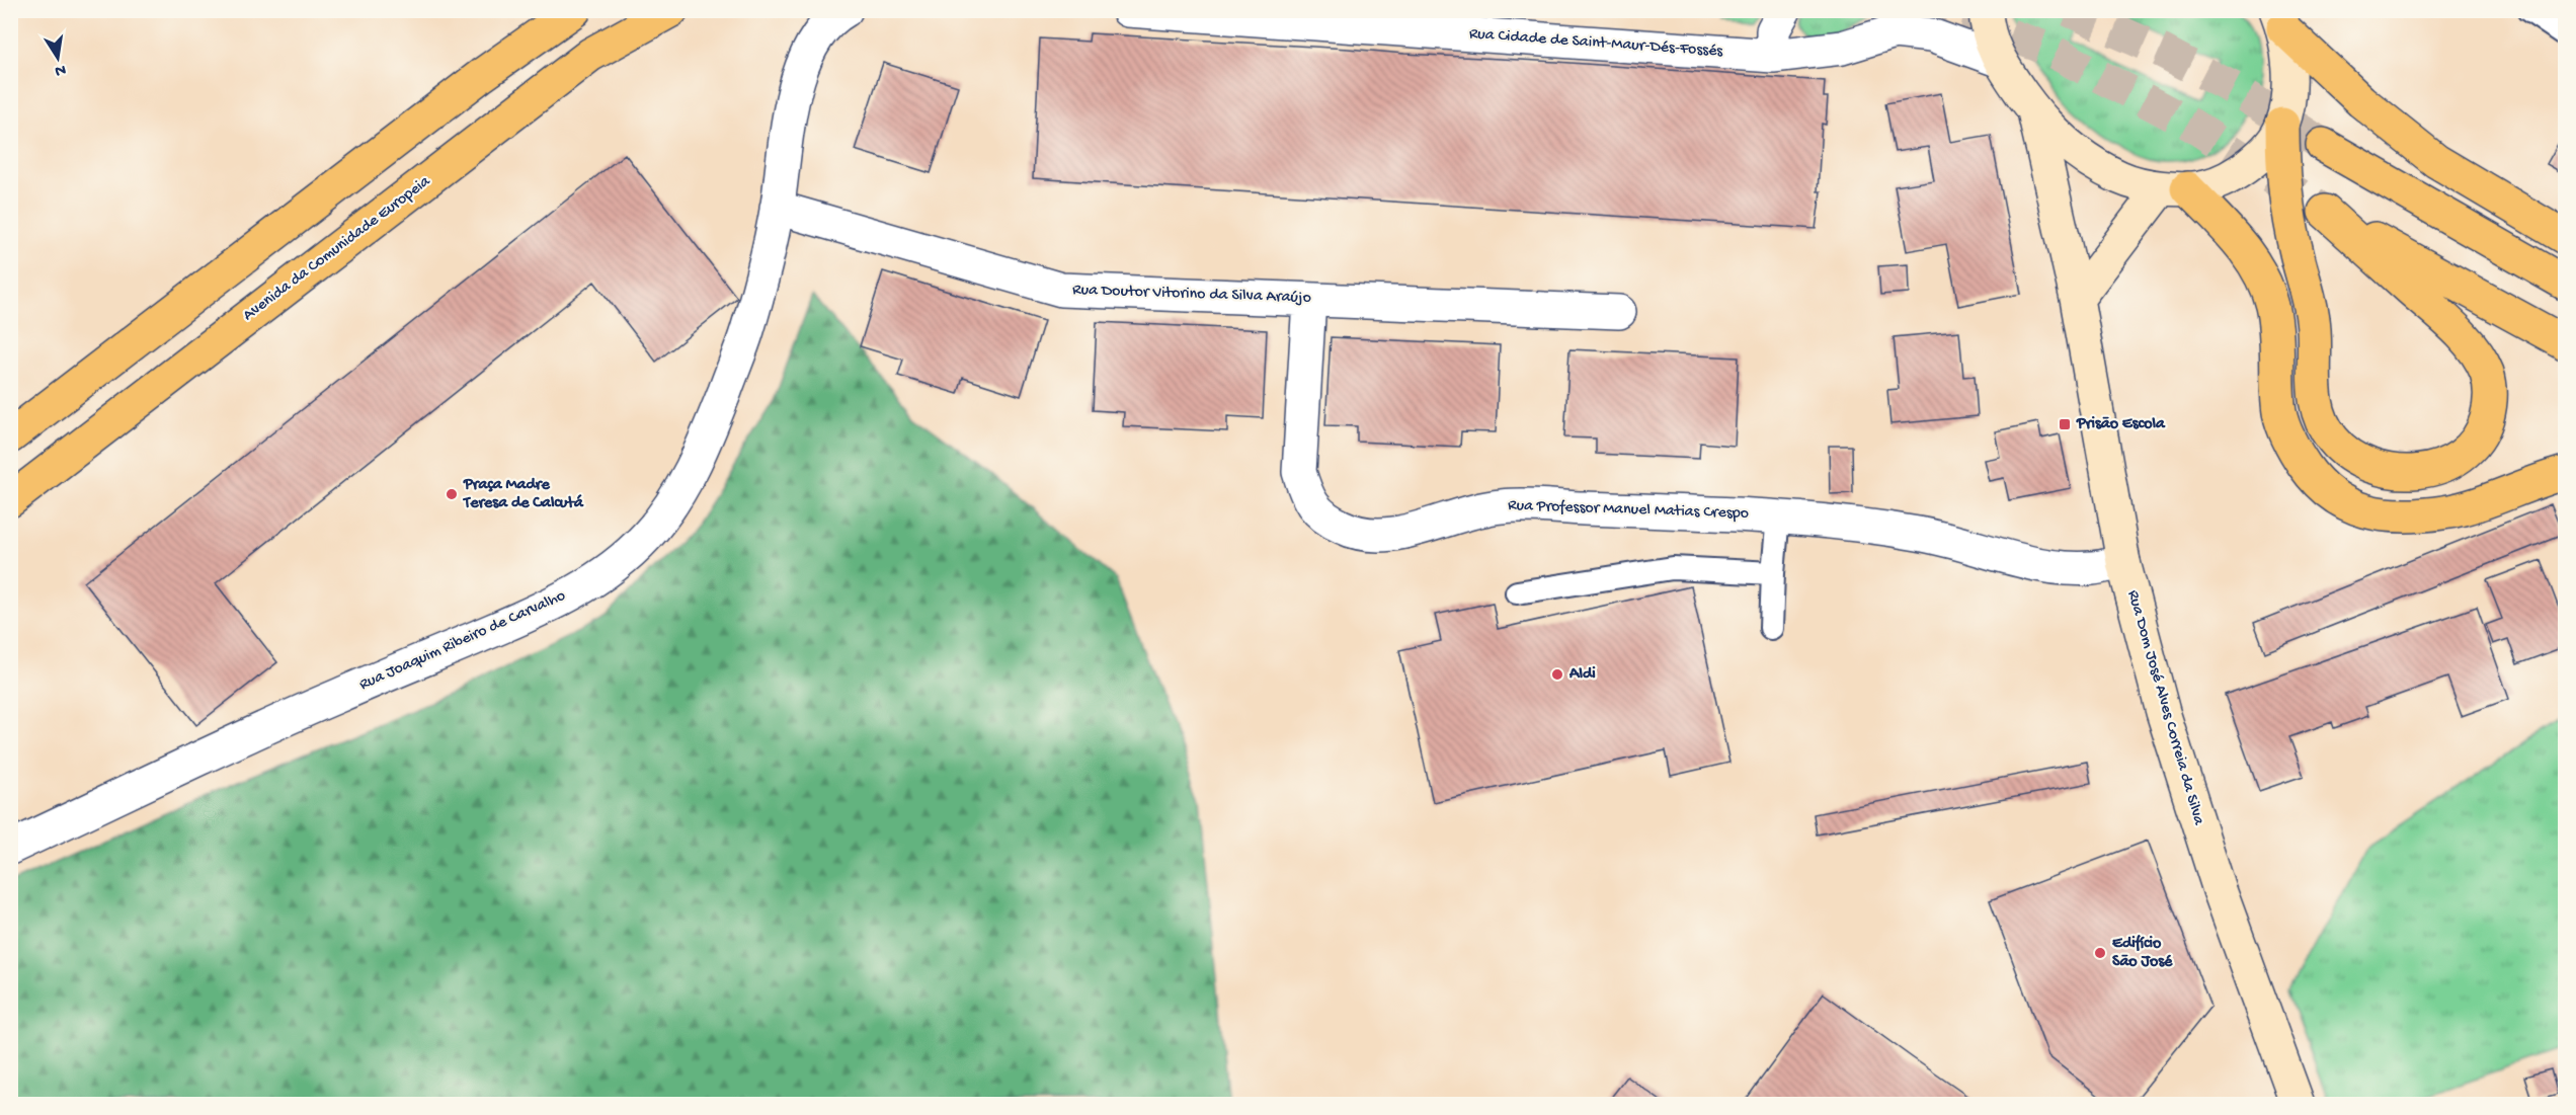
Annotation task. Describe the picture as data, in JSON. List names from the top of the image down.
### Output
{
  "streets": {
    "main road": ["Avenida da Comunidade Europeia", "Rua Dom José Alves Correia da Silva"],
    "street": [
      "Rua Cidade de Saint-Maur-Dés-Fossés",
      "Rua Doutor Vitorino da Silva Araújo",
      "Rua Professor Manuel Matias Crespo",
      "Rua Joaquim Ribeiro de Carvalho"
    ]
  },
  "crossings": [
    ["Rua Doutor Vitorino da Silva Araújo", "Rua Professor Manuel Matias Crespo"],
    ["Rua Doutor Vitorino da Silva Araújo", "Rua Joaquim Ribeiro de Carvalho"],
    ["Rua Professor Manuel Matias Crespo", "Rua Dom José Alves Correia da Silva"]
  ],
  "places": {
    "transit": ["Prisão Escola"],
    "other": ["Praça Madre Teresa de Calcutá", "Aldi", "Edifício São José"]
  },
  "north": "bottom"
}
